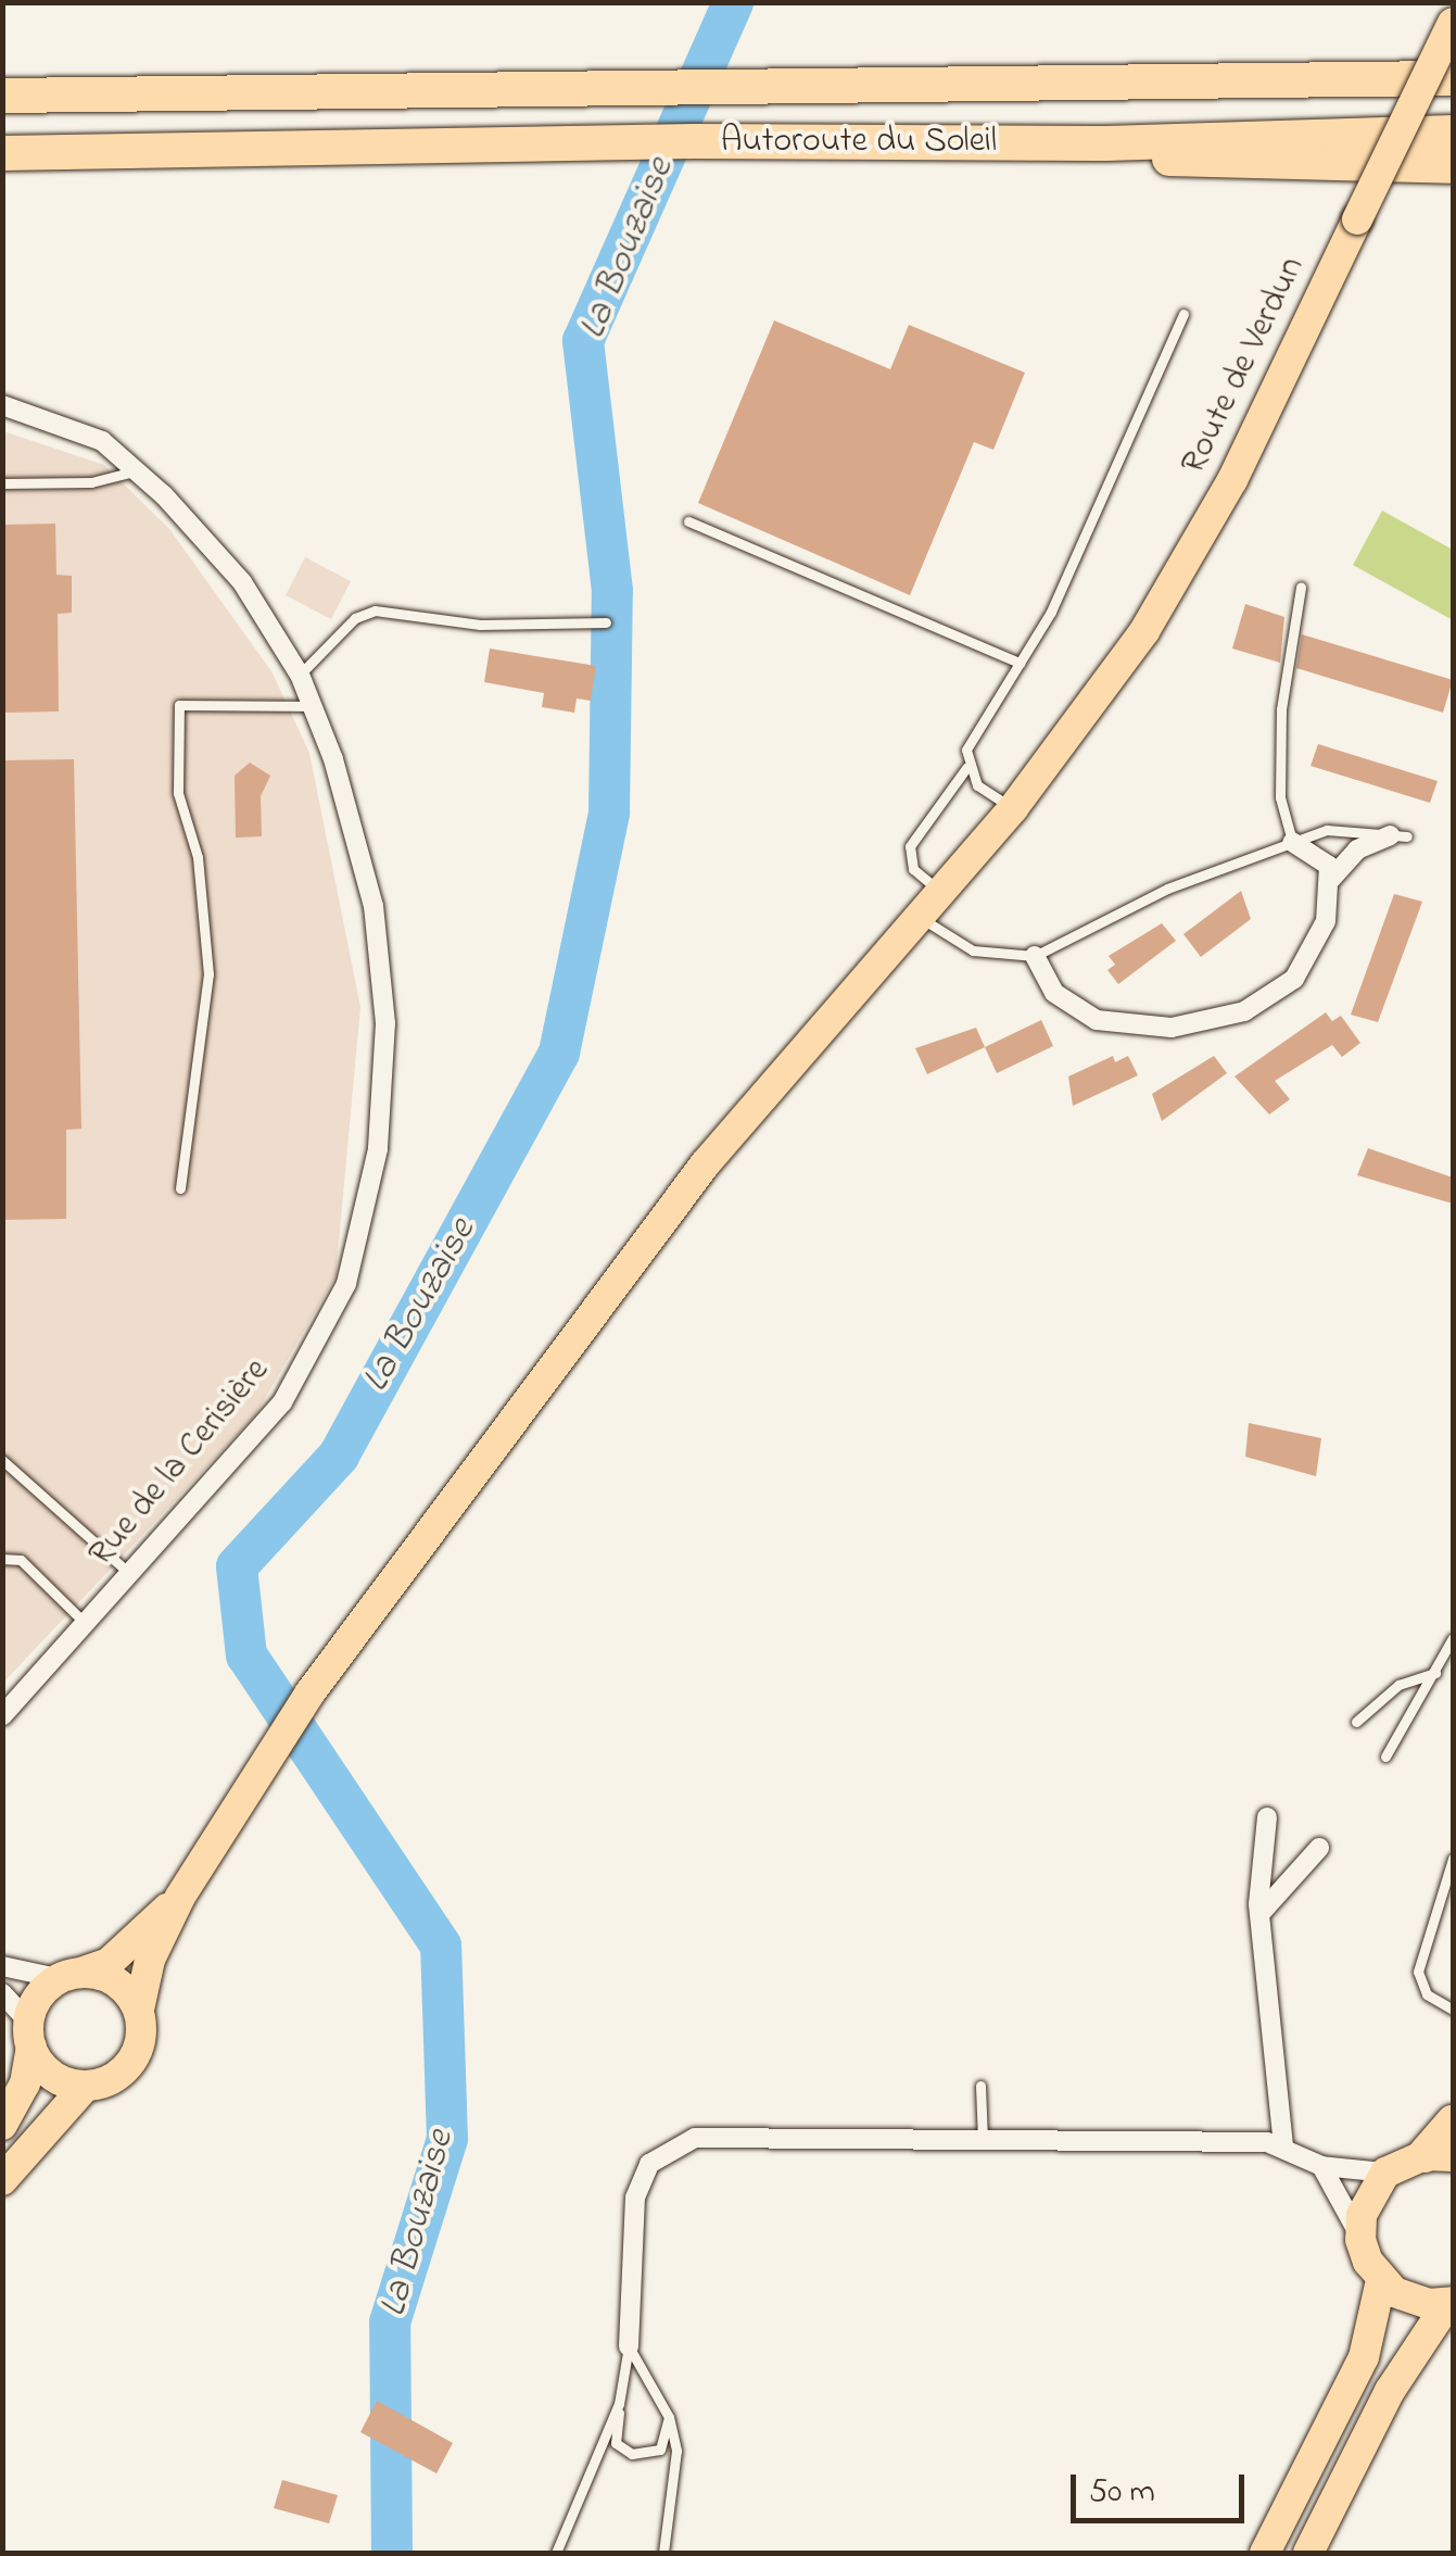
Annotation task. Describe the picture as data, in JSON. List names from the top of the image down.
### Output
{
  "streets": {
    "highway": ["Autoroute du Soleil"],
    "main road": ["Route de Verdun"],
    "street": ["Rue de la Cerisière"]
  },
  "water": ["La Bouzaise"],
  "scale_bar": "50 m"
}
